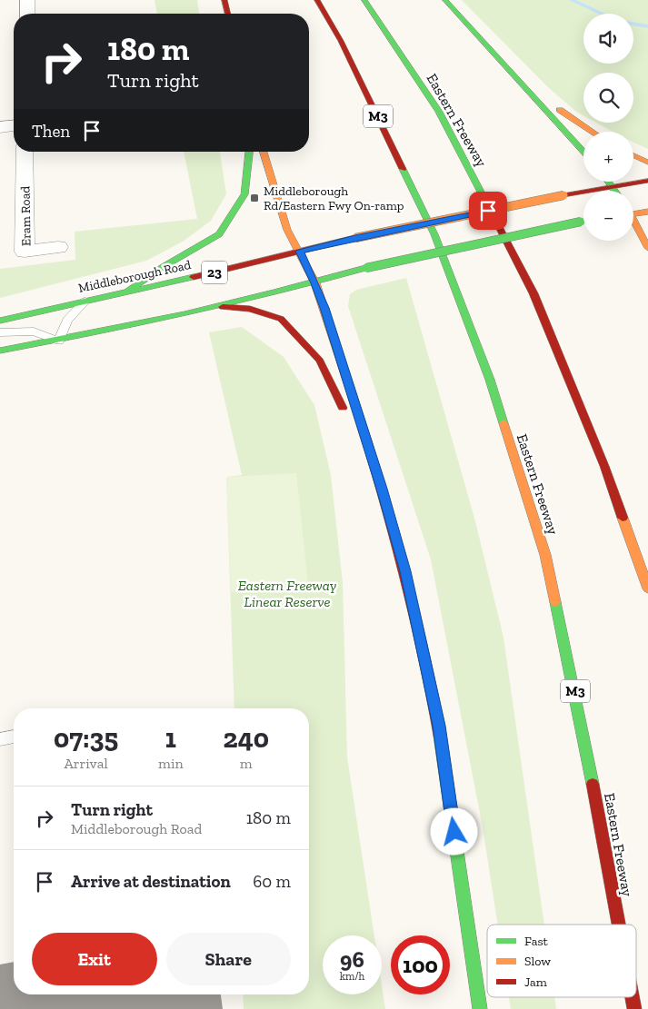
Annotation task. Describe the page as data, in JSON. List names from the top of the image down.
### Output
{
  "streets": {
    "main road": [
      "M3",
      "Eastern Freeway",
      "23",
      "Middleborough Road"
    ],
    "street": ["Eram Road"]
  },
  "parks": ["Eastern Freeway Linear Reserve"],
  "places": {
    "transit": ["Middleborough Rd/Eastern Fwy On-ramp"]
  },
  "legend": ["Fast", "Slow", "Jam"],
  "page": {
    "map_buttons": ["+", "−"],
    "turn": ["180 m", "Turn right"],
    "then": "Then",
    "eta": [
      "07:35",
      "Arrival",
      "1",
      "min",
      "240",
      "m"
    ],
    "list": [
      {
        "name": "Turn right",
        "note": "Middleborough Road",
        "value": "180 m"
      },
      {
        "name": "Arrive at destination",
        "value": "60 m"
      }
    ],
    "buttons": ["Exit", "Share"],
    "speed": "96 km/h",
    "limit": "100"
  }
}
